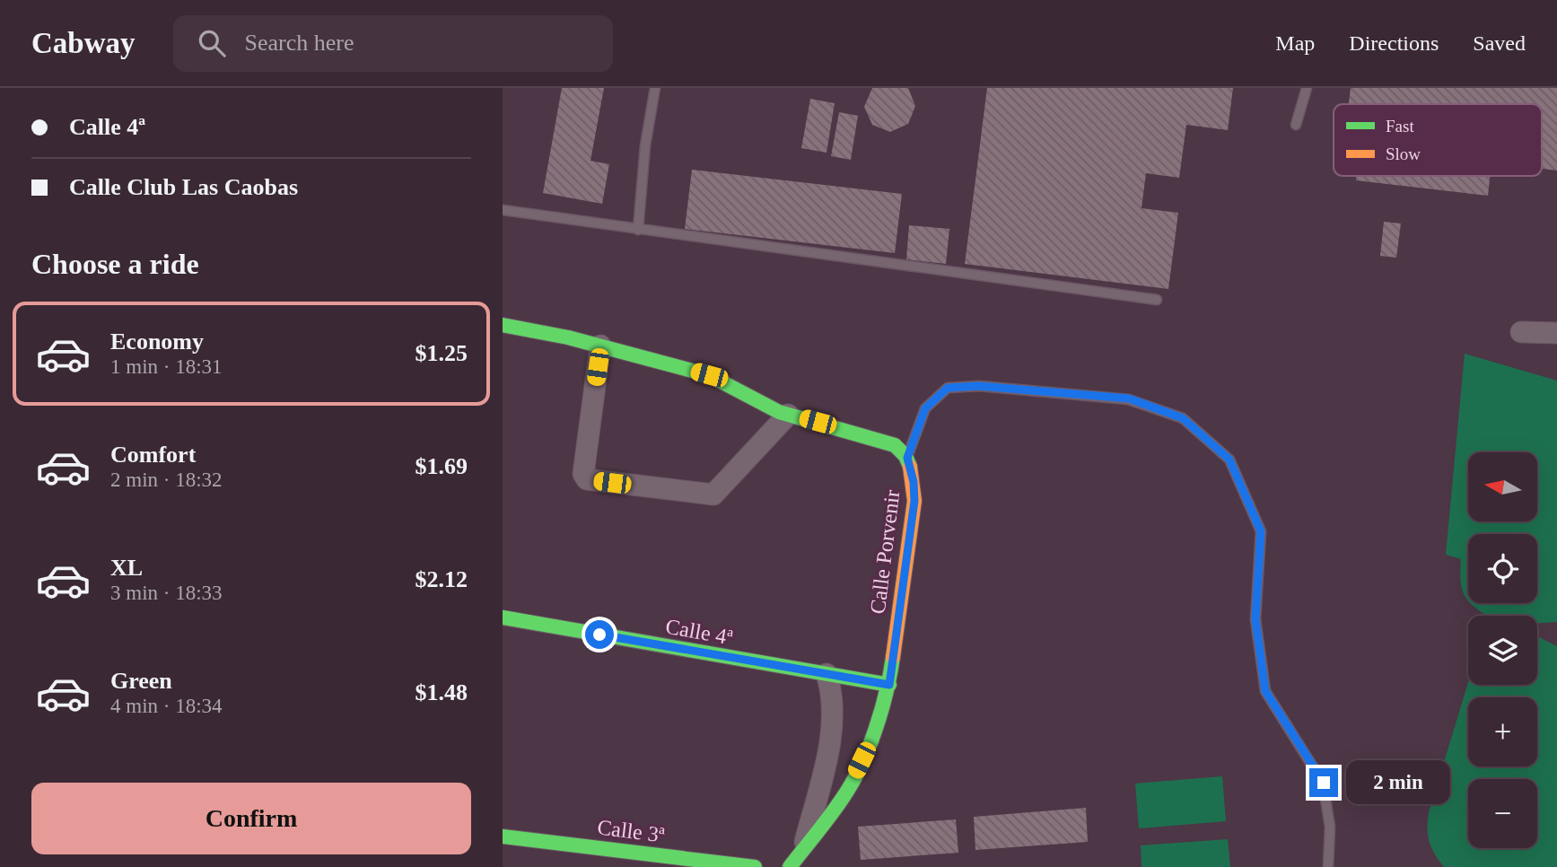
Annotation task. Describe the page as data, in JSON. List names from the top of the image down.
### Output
{
  "streets": {
    "street": ["Calle Porvenir", "Calle 4ª", "Calle 3ª"]
  },
  "crossings": [
    ["Calle Porvenir", "Calle 4ª"]
  ],
  "legend": ["Fast", "Slow"],
  "north": "left",
  "page": {
    "header": "Cabway",
    "search": "Search here",
    "nav": ["Map", "Directions", "Saved"],
    "banner": ["Calle 4ª", "Calle Club Las Caobas"],
    "heading": "Choose a ride",
    "list": [
      {
        "name": "Economy",
        "note": "1 min · 18:31",
        "value": "$1.25"
      },
      {
        "name": "Comfort",
        "note": "2 min · 18:32",
        "value": "$1.69"
      },
      {
        "name": "XL",
        "note": "3 min · 18:33",
        "value": "$2.12"
      },
      {
        "name": "Green",
        "note": "4 min · 18:34",
        "value": "$1.48"
      }
    ],
    "map_buttons": ["+", "−"],
    "bubble": "2 min",
    "buttons": "Confirm"
  }
}
